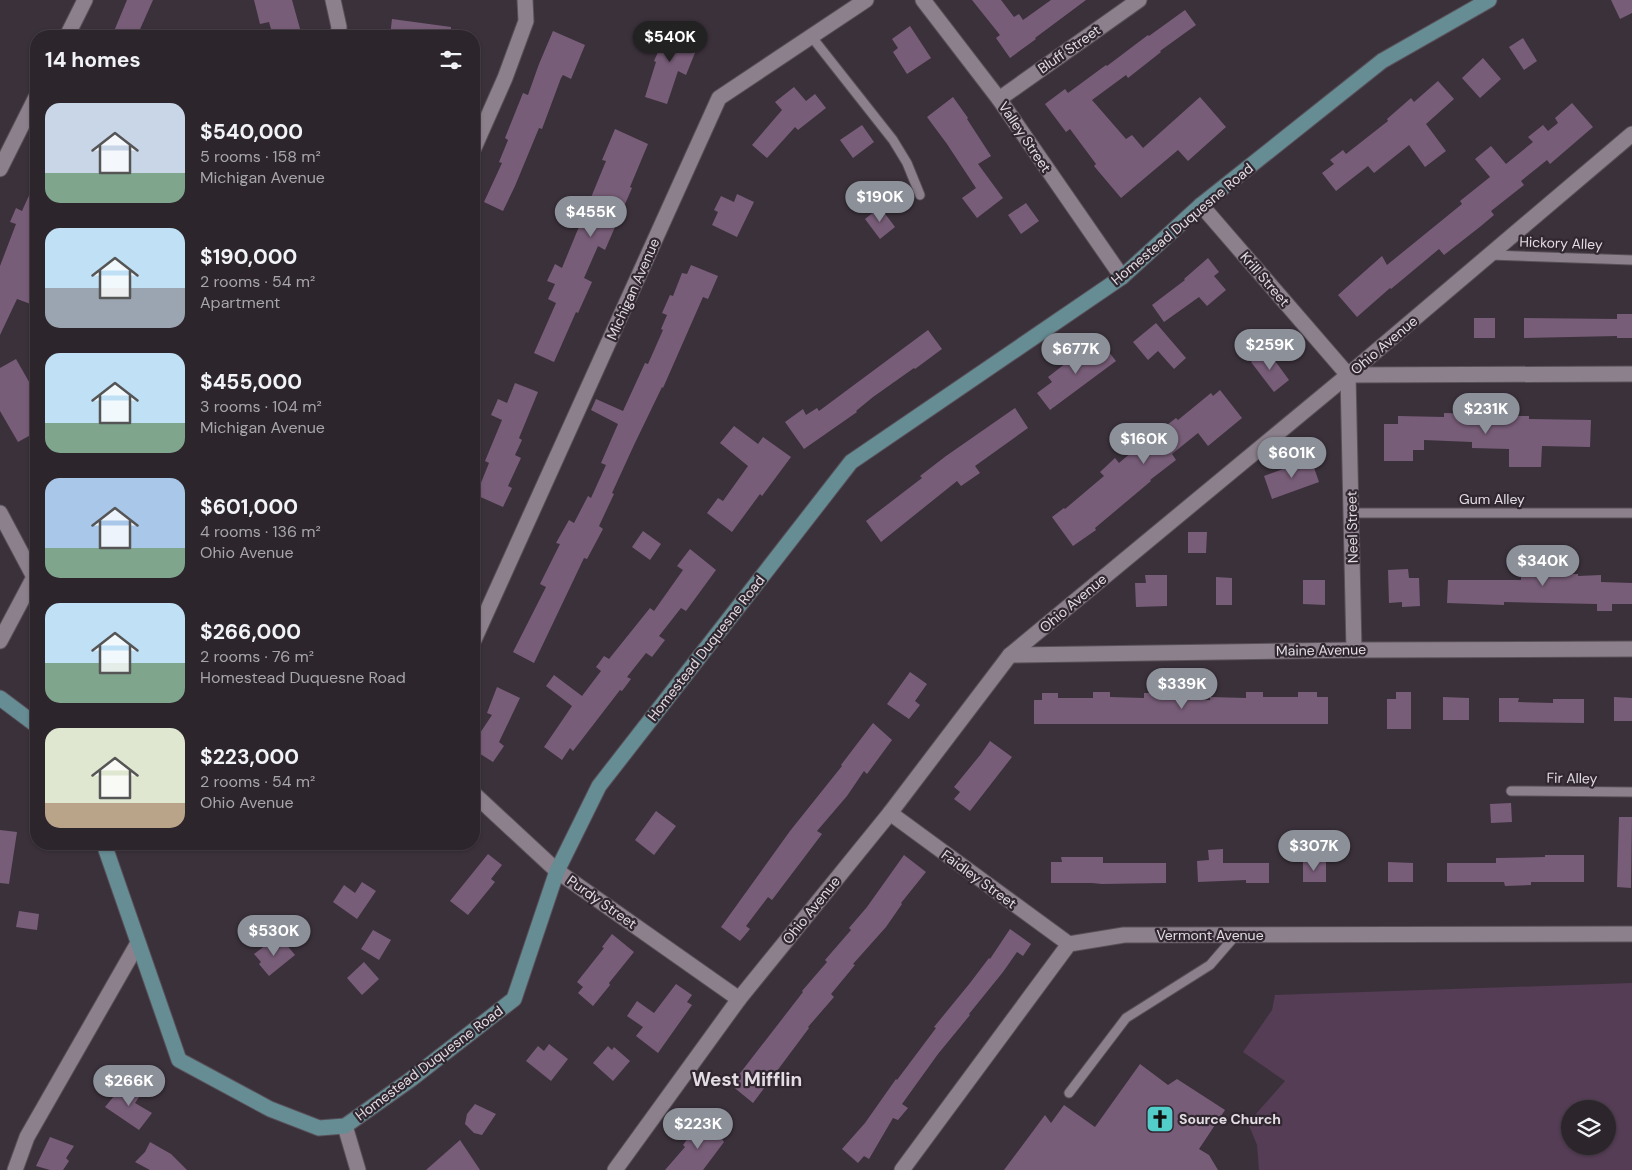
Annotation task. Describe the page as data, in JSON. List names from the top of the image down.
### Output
{
  "streets": {
    "street": [
      "Bluff Street",
      "Valley Street",
      "Homestead Duquesne Road",
      "Krill Street",
      "Michigan Avenue",
      "Ohio Avenue",
      "Neel Street",
      "Maine Avenue",
      "Faidley Street",
      "Purdy Street",
      "Vermont Avenue"
    ],
    "lane": ["Hickory Alley", "Gum Alley", "Fir Alley"]
  },
  "crossings": [
    ["Bluff Street", "Valley Street"],
    ["Valley Street", "Homestead Duquesne Road"],
    ["Homestead Duquesne Road", "Krill Street"],
    ["Homestead Duquesne Road", "Purdy Street"],
    ["Hickory Alley", "Ohio Avenue"],
    ["Krill Street", "Ohio Avenue"],
    ["Krill Street", "Neel Street"],
    ["Ohio Avenue", "Neel Street"],
    ["Ohio Avenue", "Maine Avenue"],
    ["Ohio Avenue", "Faidley Street"],
    ["Ohio Avenue", "Purdy Street"],
    ["Gum Alley", "Neel Street"],
    ["Neel Street", "Maine Avenue"],
    ["Faidley Street", "Vermont Avenue"]
  ],
  "districts": ["West Mifflin"],
  "places": {
    "church": ["Source Church"]
  },
  "page": {
    "price": [
      "$540K",
      "$190K",
      "$455K",
      "$259K",
      "$677K",
      "$231K",
      "$160K",
      "$601K",
      "$340K",
      "$339K",
      "$307K",
      "$530K",
      "$266K",
      "$223K"
    ],
    "heading": "14 homes",
    "list": [
      {
        "name": "$540,000",
        "note": "5 rooms · 158 m² · Michigan Avenue"
      },
      {
        "name": "$190,000",
        "note": "2 rooms · 54 m² · Apartment"
      },
      {
        "name": "$455,000",
        "note": "3 rooms · 104 m² · Michigan Avenue"
      },
      {
        "name": "$601,000",
        "note": "4 rooms · 136 m² · Ohio Avenue"
      },
      {
        "name": "$266,000",
        "note": "2 rooms · 76 m² · Homestead Duquesne Road"
      },
      {
        "name": "$223,000",
        "note": "2 rooms · 54 m² · Ohio Avenue"
      }
    ]
  }
}
